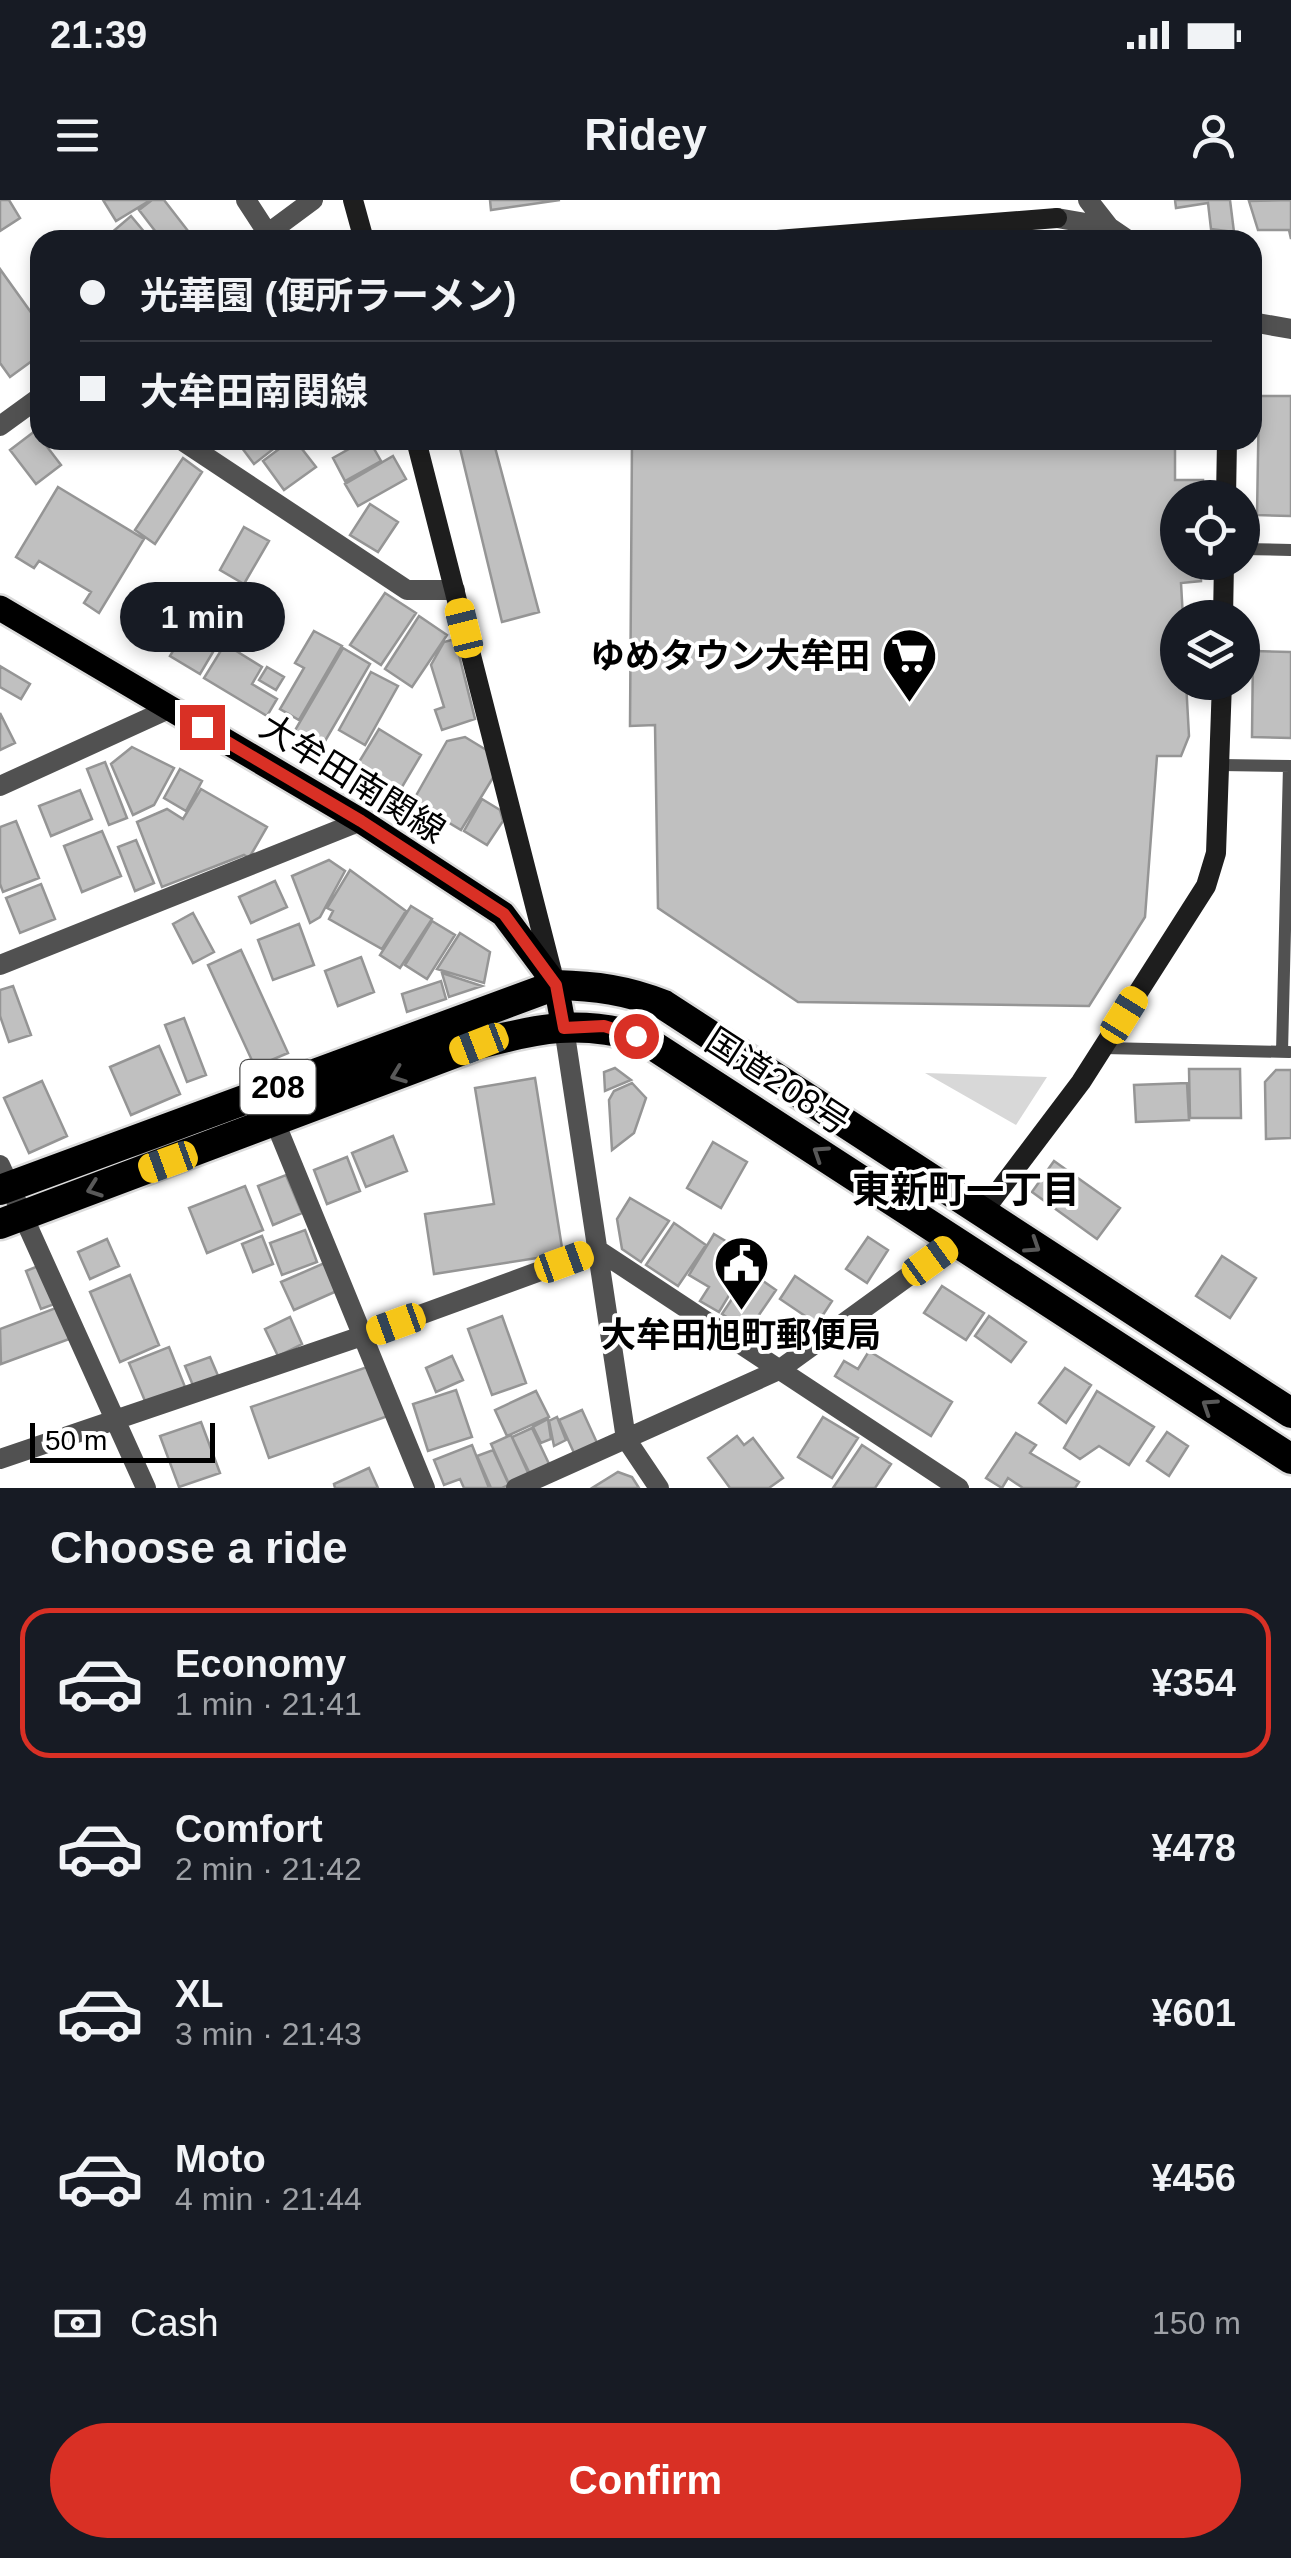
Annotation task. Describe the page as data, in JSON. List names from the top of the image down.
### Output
{
  "streets": {
    "highway": ["国道208号", "208"],
    "main road": ["大牟田南関線"]
  },
  "crossings": [
    ["大牟田南関線", "国道208号"]
  ],
  "districts": ["東新町一丁目"],
  "places": {
    "supermarket": ["ゆめタウン大牟田"],
    "public building": ["大牟田旭町郵便局"]
  },
  "scale_bar": "50 m",
  "page": {
    "status": "21:39",
    "header": "Ridey",
    "banner": ["光華園 (便所ラーメン)", "大牟田南関線"],
    "bubble": "1 min",
    "scale": "50 m",
    "heading": "Choose a ride",
    "list": [
      {
        "name": "Economy",
        "note": "1 min · 21:41",
        "value": "¥354"
      },
      {
        "name": "Comfort",
        "note": "2 min · 21:42",
        "value": "¥478"
      },
      {
        "name": "XL",
        "note": "3 min · 21:43",
        "value": "¥601"
      },
      {
        "name": "Moto",
        "note": "4 min · 21:44",
        "value": "¥456"
      }
    ],
    "pay": ["Cash", "150 m"],
    "buttons": "Confirm"
  }
}
